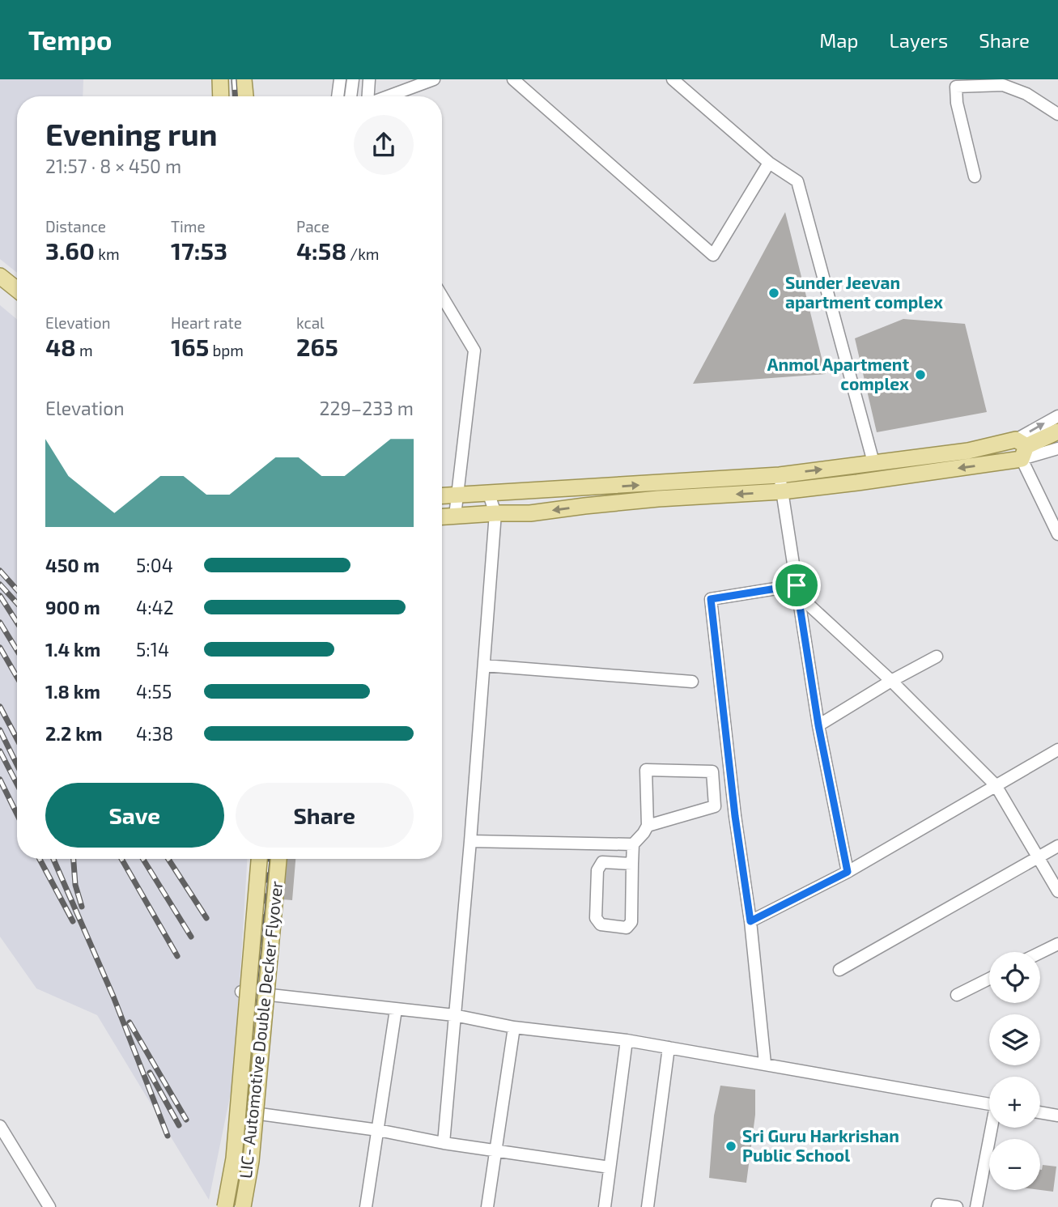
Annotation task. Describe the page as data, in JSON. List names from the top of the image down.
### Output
{
  "streets": {
    "main road": ["LIC- Automotive Double Decker Flyover"]
  },
  "places": ["Sunder Jeevan apartment complex", "Anmol Apartment complex", "Sri Guru Harkrishan Public School"],
  "page": {
    "header": "Tempo",
    "nav": ["Map", "Layers", "Share"],
    "heading": ["Evening run", "21:57 · 8 × 450 m"],
    "stats": [
      ["Distance", "3.60 km"],
      ["Time", "17:53"],
      ["Pace", "4:58 /km"],
      ["Elevation", "48 m"],
      ["Heart rate", "165 bpm"],
      ["kcal", "265"]
    ],
    "chart": ["Elevation", "229–233 m"],
    "list": [
      {
        "name": "450 m",
        "note": "5:04"
      },
      {
        "name": "900 m",
        "note": "4:42"
      },
      {
        "name": "1.4 km",
        "note": "5:14"
      },
      {
        "name": "1.8 km",
        "note": "4:55"
      },
      {
        "name": "2.2 km",
        "note": "4:38"
      }
    ],
    "buttons": ["Save", "Share"],
    "map_buttons": ["+", "−"]
  }
}
